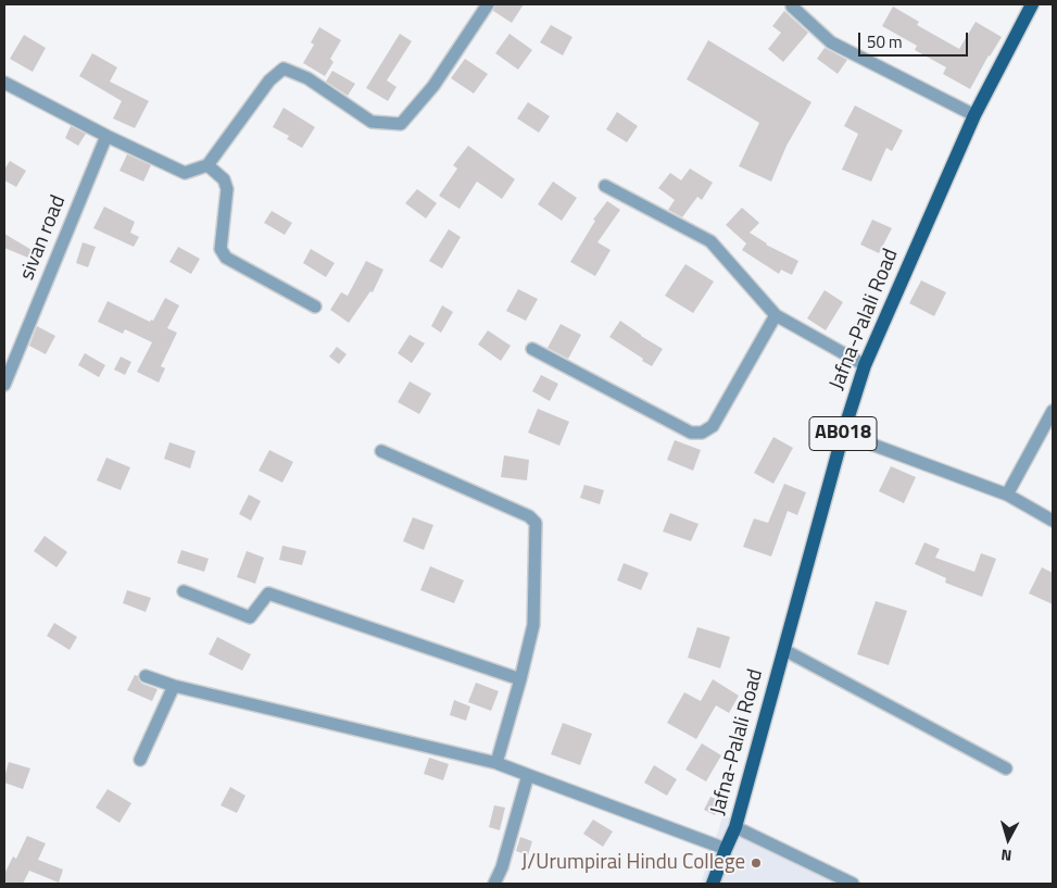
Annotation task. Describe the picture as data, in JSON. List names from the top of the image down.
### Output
{
  "streets": {
    "main road": ["Jafna-Palali Road", "AB018"],
    "street": ["sivan road"]
  },
  "places": ["J/Urumpirai Hindu College"],
  "scale_bar": "50 m",
  "north": "bottom"
}
